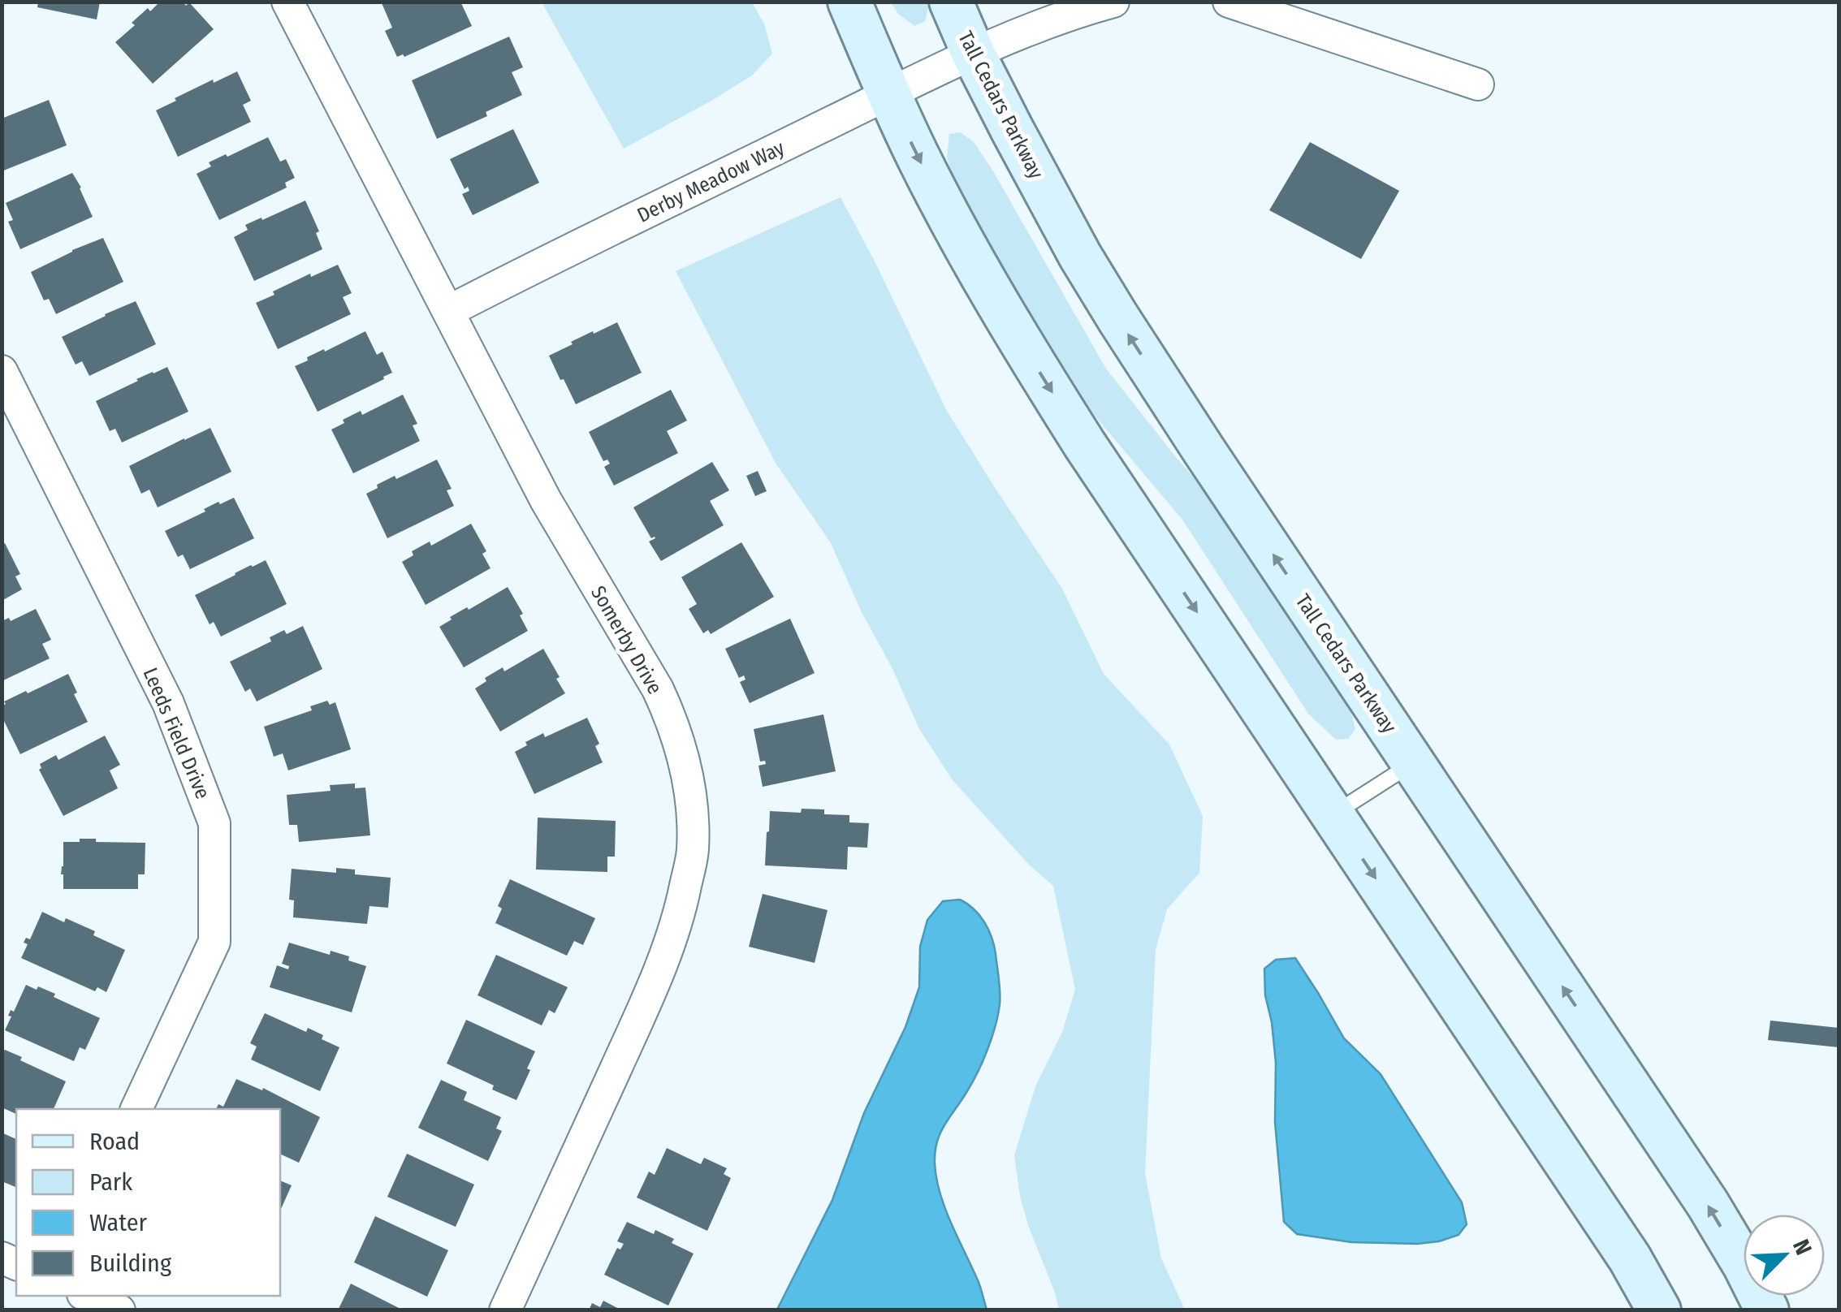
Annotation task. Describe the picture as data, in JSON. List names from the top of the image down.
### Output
{
  "streets": {
    "main road": ["Tall Cedars Parkway"],
    "street": ["Derby Meadow Way", "Somerby Drive", "Leeds Field Drive"]
  },
  "crossings": [
    ["Tall Cedars Parkway", "Derby Meadow Way"],
    ["Derby Meadow Way", "Somerby Drive"]
  ],
  "legend": [
    "Road",
    "Park",
    "Water",
    "Building"
  ],
  "north": "top right"
}
